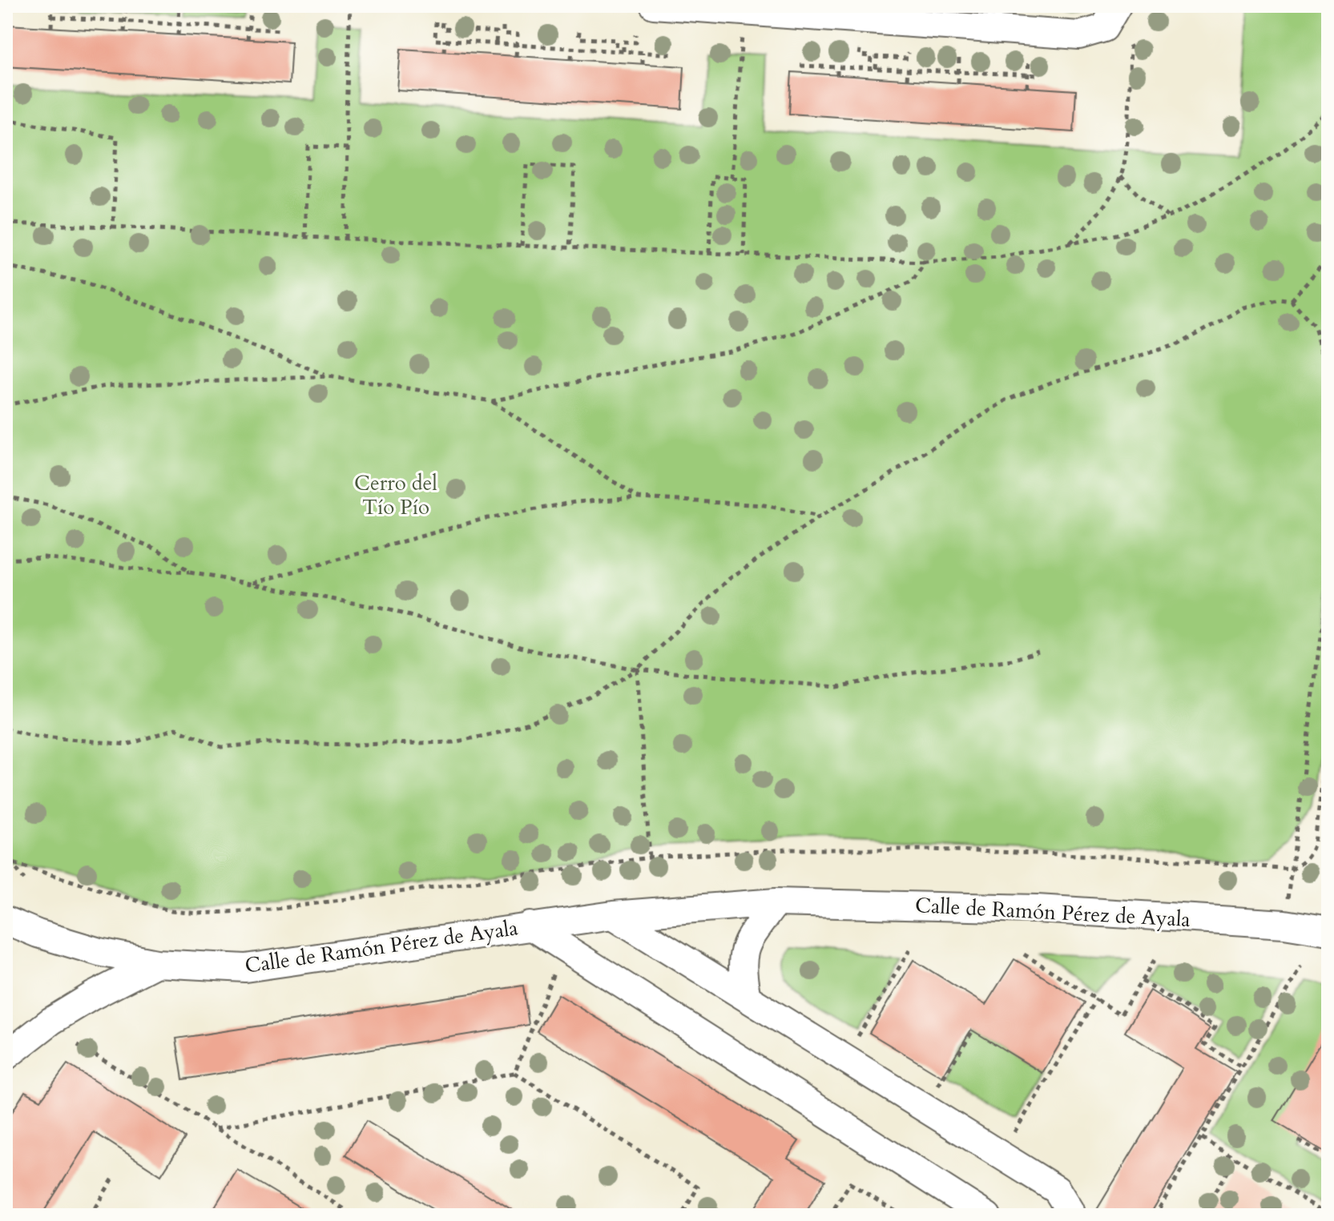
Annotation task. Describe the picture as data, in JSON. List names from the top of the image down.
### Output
{
  "streets": {
    "street": ["Calle de Ramón Pérez de Ayala"]
  },
  "parks": ["Cerro del Tío Pío"]
}
